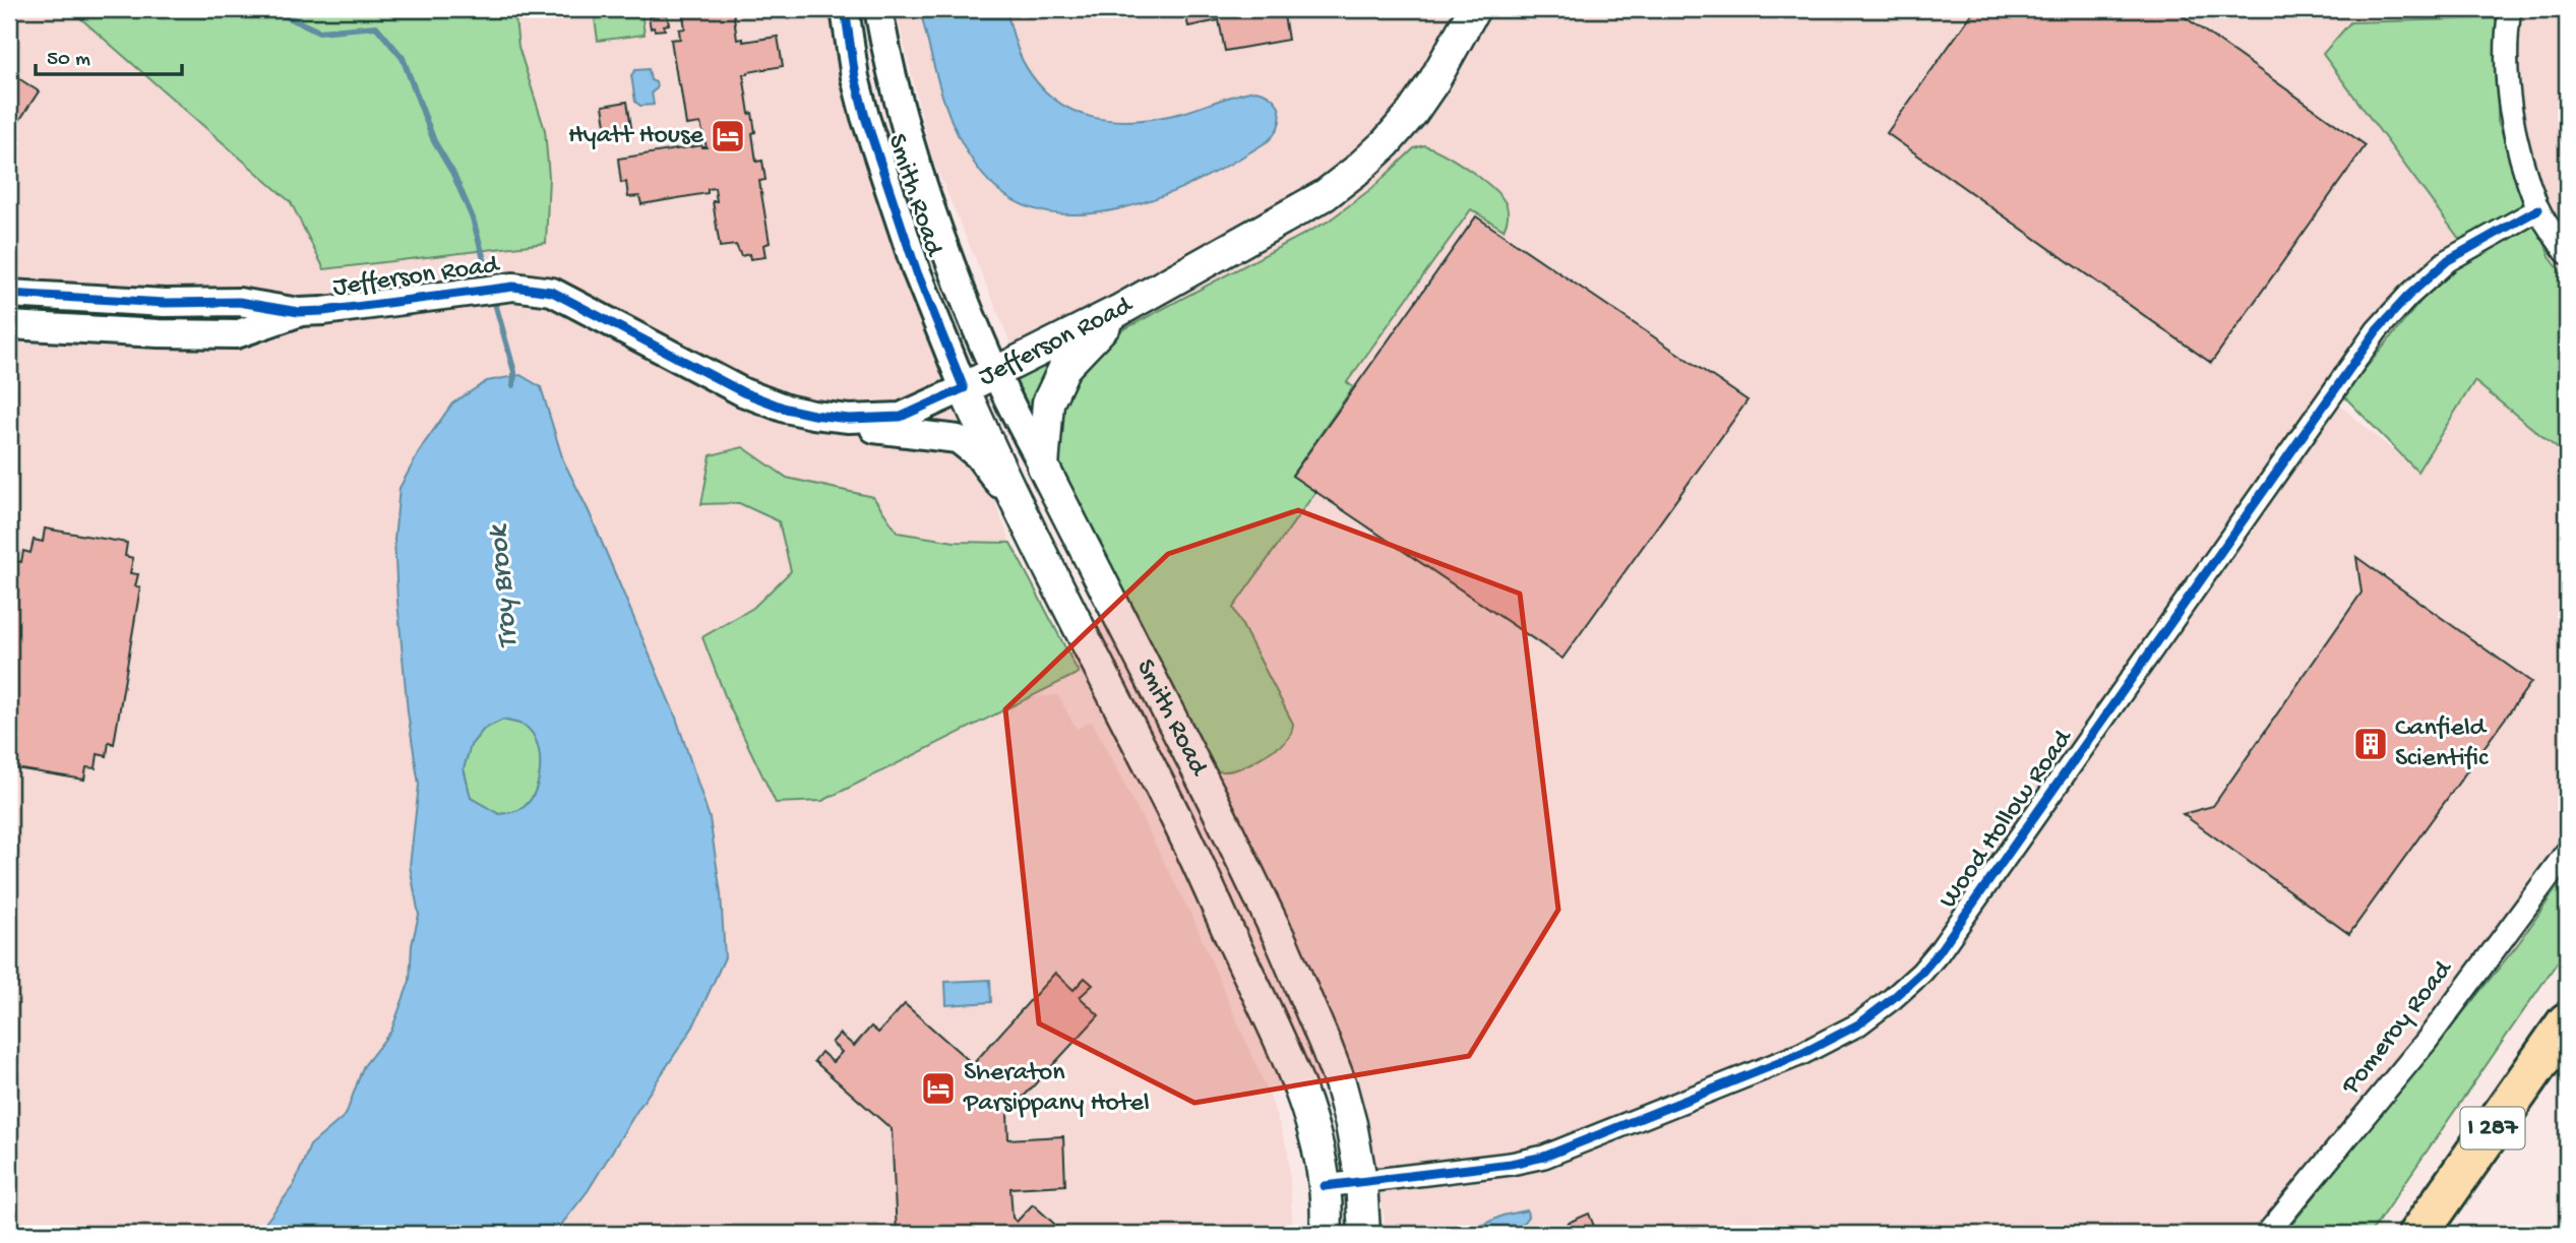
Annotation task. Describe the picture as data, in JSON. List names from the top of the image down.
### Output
{
  "streets": {
    "highway": ["I 287"],
    "main road": ["Smith Road", "Jefferson Road"],
    "street": ["Wood Hollow Road", "Pomeroy Road"]
  },
  "crossings": [
    ["Smith Road", "Jefferson Road"],
    ["Smith Road", "Wood Hollow Road"]
  ],
  "water": ["Troy Brook"],
  "places": {
    "hotel": ["Hyatt House", "Sheraton Parsippany Hotel"],
    "building": ["Canfield Scientific"]
  },
  "scale_bar": "50 m"
}
